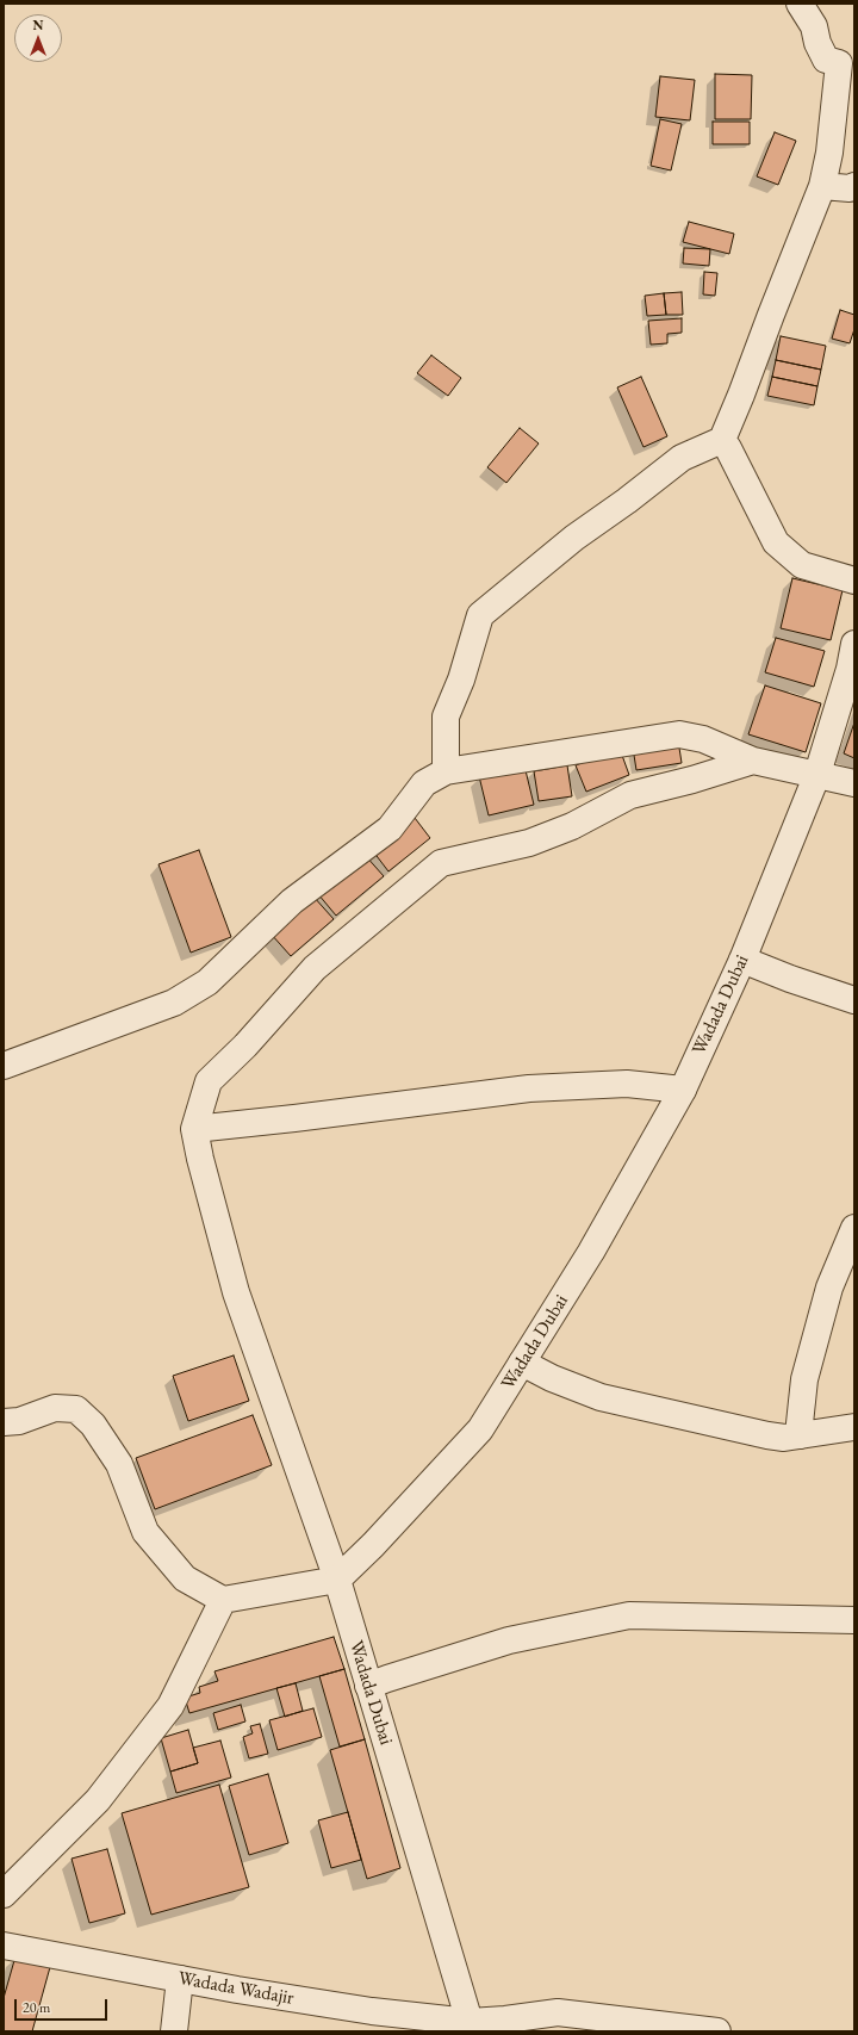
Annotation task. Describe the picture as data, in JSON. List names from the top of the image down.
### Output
{
  "streets": {
    "street": ["Wadada Dubai", "Wadada Wadajir"]
  },
  "crossings": [
    ["Wadada Dubai", "Wadada Wadajir"]
  ],
  "scale_bar": "20 m",
  "north": "top"
}
